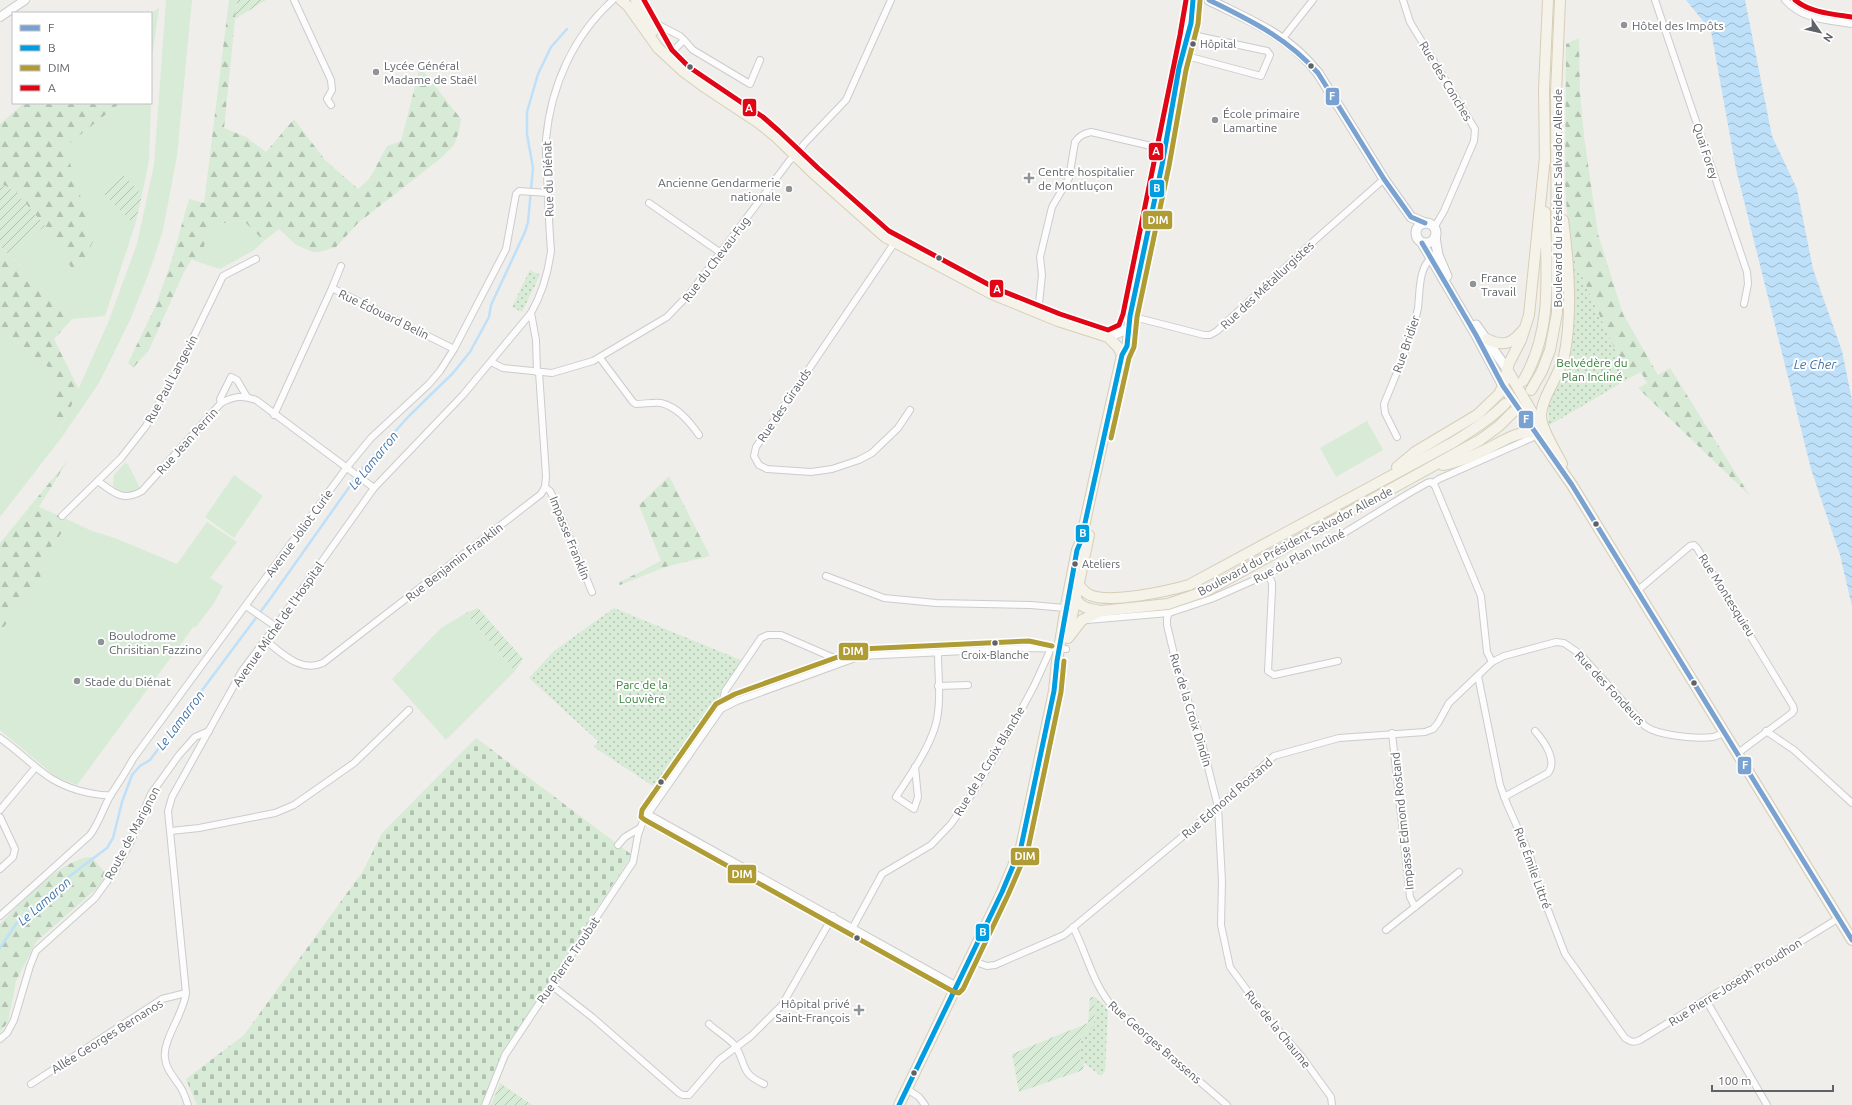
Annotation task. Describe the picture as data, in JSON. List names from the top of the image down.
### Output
{
  "streets": {
    "main road": ["Boulevard du Président Salvador Allende"],
    "street": [
      "Rue des Conches",
      "Quai Forey",
      "Rue du Diénat",
      "Rue du Chevau-Fug",
      "Rue des Métallurgistes",
      "Rue Édouard Belin",
      "Rue Bridier",
      "Rue Paul Langevin",
      "Rue des Girauds",
      "Rue Jean Perrin",
      "Avenue Joliot Curie",
      "Impasse Franklin",
      "Rue du Plan Incliné",
      "Rue Benjamin Franklin",
      "Rue Montesquieu",
      "Avenue Michel de l'Hospital",
      "Rue des Fondeurs",
      "Rue de la Croix Dindin",
      "Rue de la Croix Blanche",
      "Rue Edmond Rostand",
      "Impasse Edmond Rostand",
      "Route de Marignon",
      "Rue Émile Littré",
      "Rue Pierre Troubat",
      "Rue Pierre-Joseph Proudhon",
      "Rue de la Chaume",
      "Allée Georges Bernanos",
      "Rue Georges Brassens"
    ]
  },
  "crossings": [
    ["Rue du Diénat", "Avenue Joliot Curie"],
    ["Rue du Diénat", "Avenue Michel de l'Hospital"],
    ["Boulevard du Président Salvador Allende", "Rue du Plan Incliné"],
    ["Rue du Chevau-Fug", "Avenue Michel de l'Hospital"],
    ["Rue Édouard Belin", "Avenue Joliot Curie"],
    ["Rue Paul Langevin", "Rue Jean Perrin"],
    ["Impasse Franklin", "Rue Benjamin Franklin"],
    ["Rue du Plan Incliné", "Rue de la Croix Dindin"],
    ["Rue Benjamin Franklin", "Avenue Michel de l'Hospital"],
    ["Avenue Michel de l'Hospital", "Route de Marignon"],
    ["Avenue Michel de l'Hospital", "Allée Georges Bernanos"],
    ["Rue des Fondeurs", "Rue Edmond Rostand"],
    ["Rue de la Croix Dindin", "Rue Edmond Rostand"],
    ["Rue de la Croix Dindin", "Rue de la Chaume"],
    ["Rue Edmond Rostand", "Impasse Edmond Rostand"],
    ["Rue Edmond Rostand", "Rue Émile Littré"],
    ["Rue Edmond Rostand", "Rue de la Chaume"],
    ["Rue Edmond Rostand", "Rue Georges Brassens"],
    ["Rue Émile Littré", "Rue Pierre-Joseph Proudhon"]
  ],
  "water": ["Le Cher", "Le Lamarron", "Le Lamaron"],
  "parks": ["Belvédère du Plan Incliné", "Parc de la Louvière"],
  "places": {
    "other": [
      "Hôtel des Impôts",
      "Hôpital",
      "Lycée Général Madame de Staël",
      "École primaire Lamartine",
      "Ancienne Gendarmerie nationale",
      "France Travail",
      "Ateliers",
      "Boulodrome Chrisitian Fazzino",
      "Croix-Blanche",
      "Stade du Diénat"
    ],
    "health": ["Centre hospitalier de Montluçon", "Hôpital privé Saint-François"]
  },
  "lines": [
    "transit line F",
    "transit line B",
    "transit line A",
    "transit line DIM"
  ],
  "legend": [
    "F",
    "B",
    "DIM",
    "A"
  ],
  "scale_bar": "100 m",
  "north": "bottom right"
}
